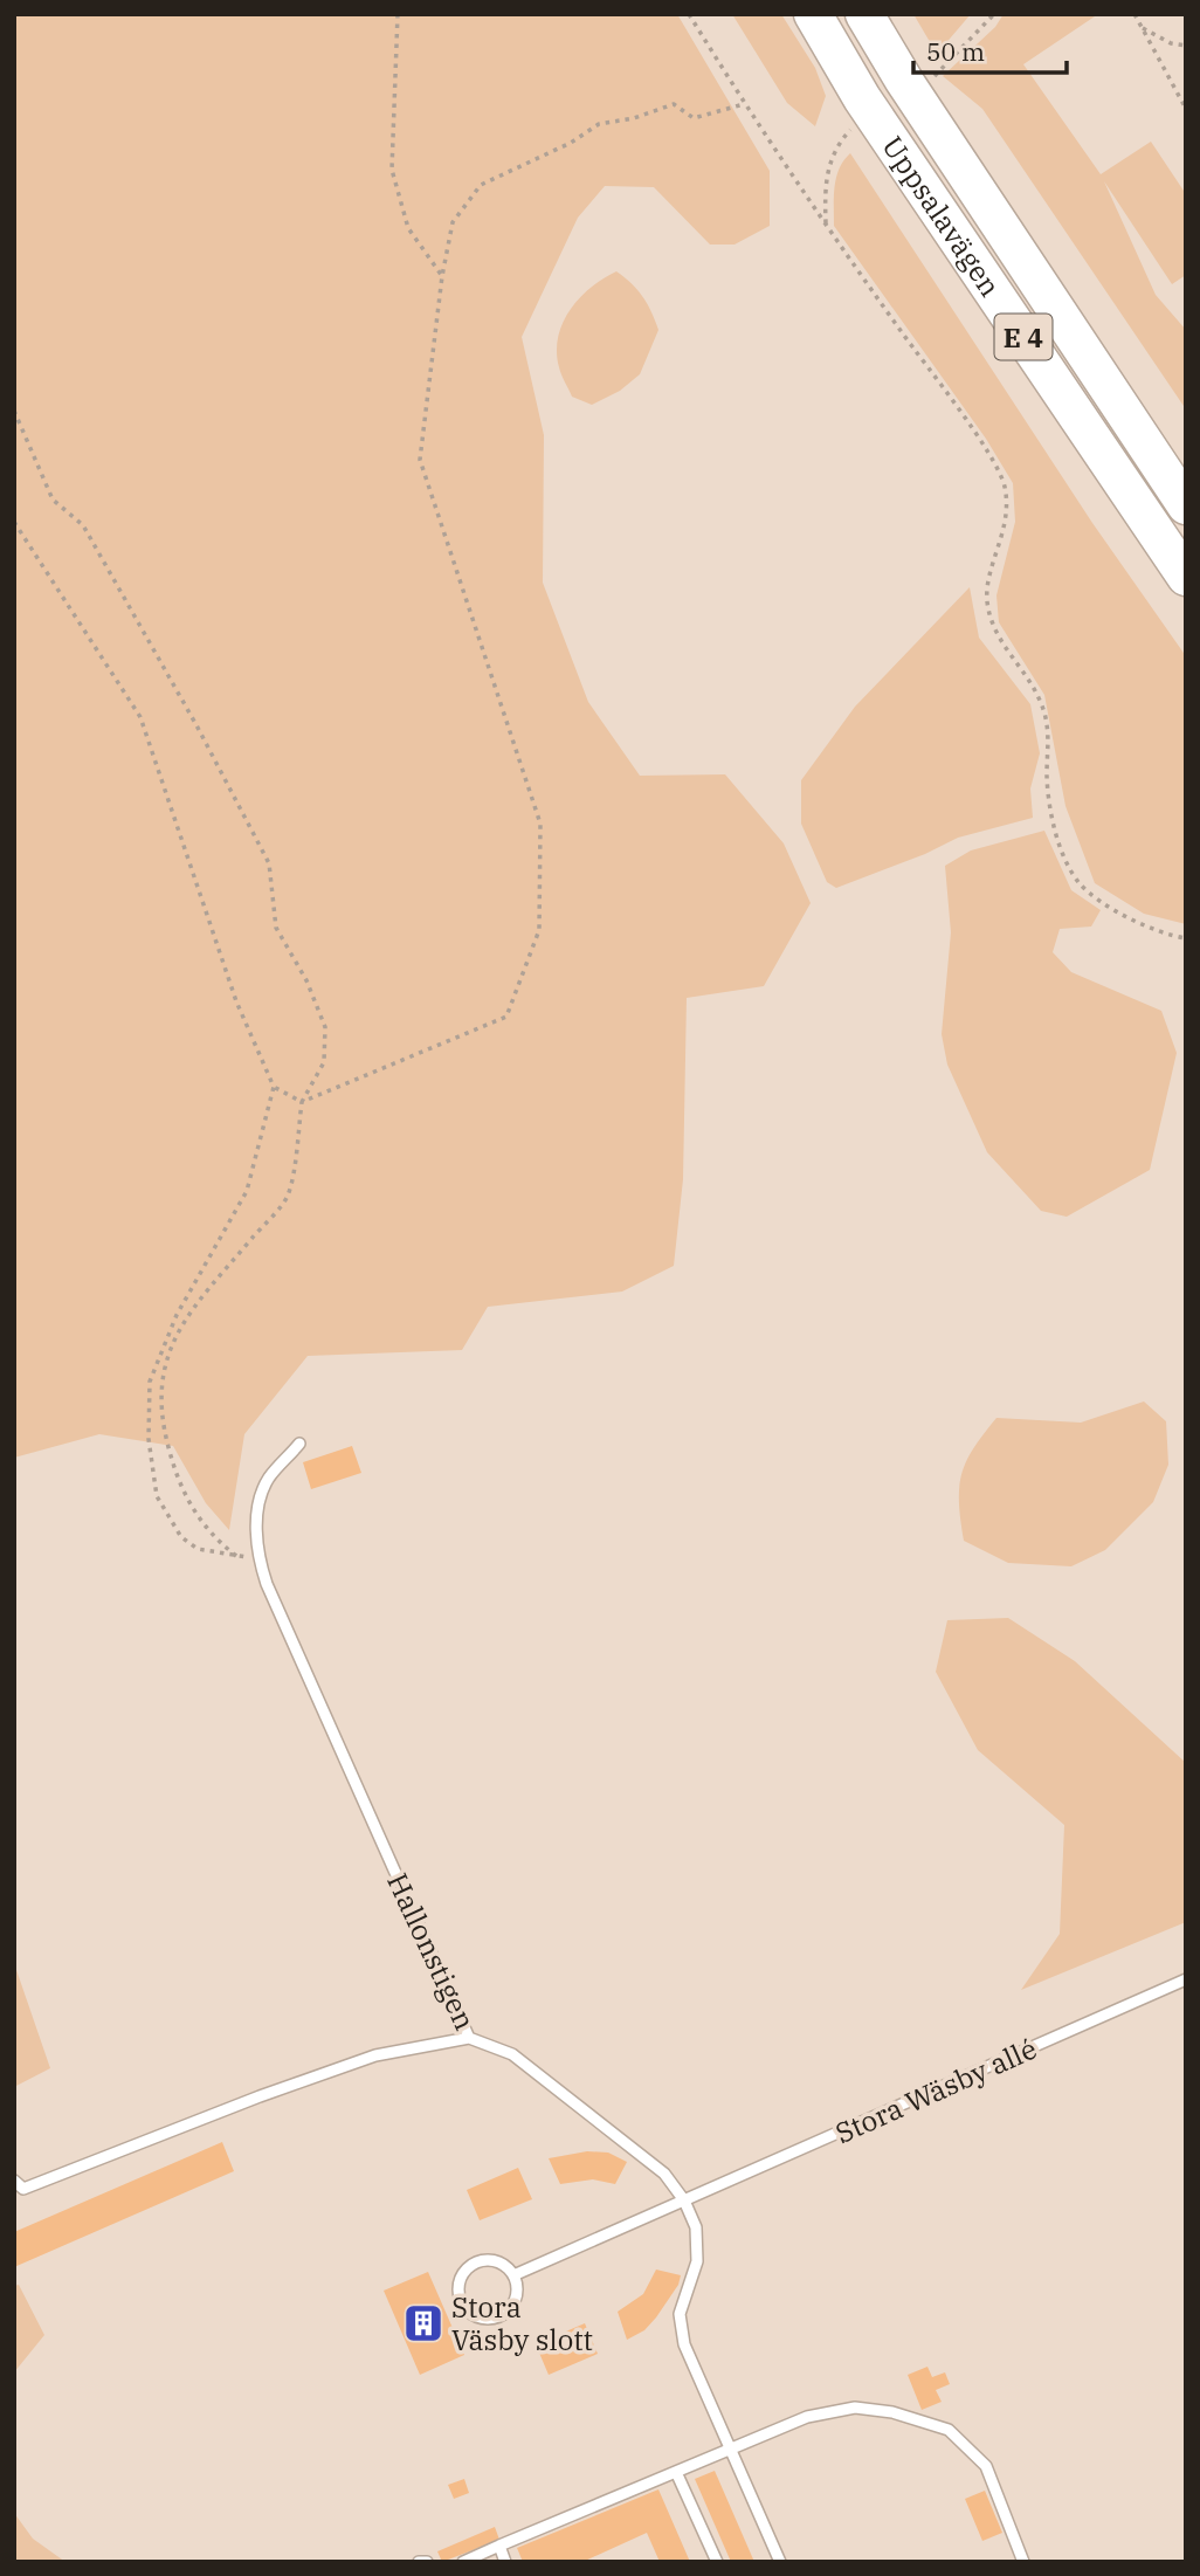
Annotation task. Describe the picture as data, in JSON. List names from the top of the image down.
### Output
{
  "streets": {
    "highway": ["Uppsalavägen", "E 4"],
    "lane": ["Hallonstigen", "Stora Wäsby allé"]
  },
  "crossings": [
    ["Hallonstigen", "Stora Wäsby allé"]
  ],
  "places": {
    "building": ["Stora Väsby slott"]
  },
  "scale_bar": "50 m"
}
